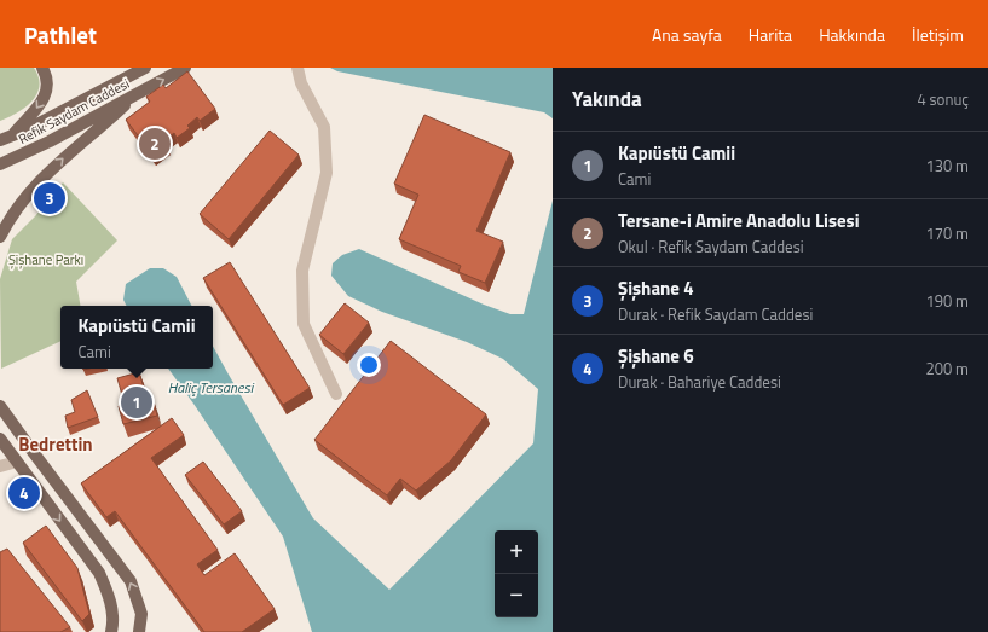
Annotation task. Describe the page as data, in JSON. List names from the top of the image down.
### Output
{
  "streets": {
    "main road": ["Refik Saydam Caddesi"]
  },
  "districts": ["Bedrettin"],
  "water": ["Haliç Tersanesi"],
  "parks": ["Şişhane Parkı"],
  "page": {
    "header": "Pathlet",
    "nav": [
      "Ana sayfa",
      "Harita",
      "Hakkında",
      "İletişim"
    ],
    "heading": ["Yakında", "4 sonuç"],
    "pins": [
      "2",
      "3",
      "1",
      "4"
    ],
    "list": [
      {
        "mark": "1",
        "name": "Kapıüstü Camii",
        "note": "Cami",
        "value": "130 m"
      },
      {
        "mark": "2",
        "name": "Tersane-i Amire Anadolu Lisesi",
        "note": "Okul · Refik Saydam Caddesi",
        "value": "170 m"
      },
      {
        "mark": "3",
        "name": "Şişhane 4",
        "note": "Durak · Refik Saydam Caddesi",
        "value": "190 m"
      },
      {
        "mark": "4",
        "name": "Şişhane 6",
        "note": "Durak · Bahariye Caddesi",
        "value": "200 m"
      }
    ],
    "popup": ["Kapıüstü Camii", "Cami"],
    "map_buttons": ["+", "−"]
  }
}
